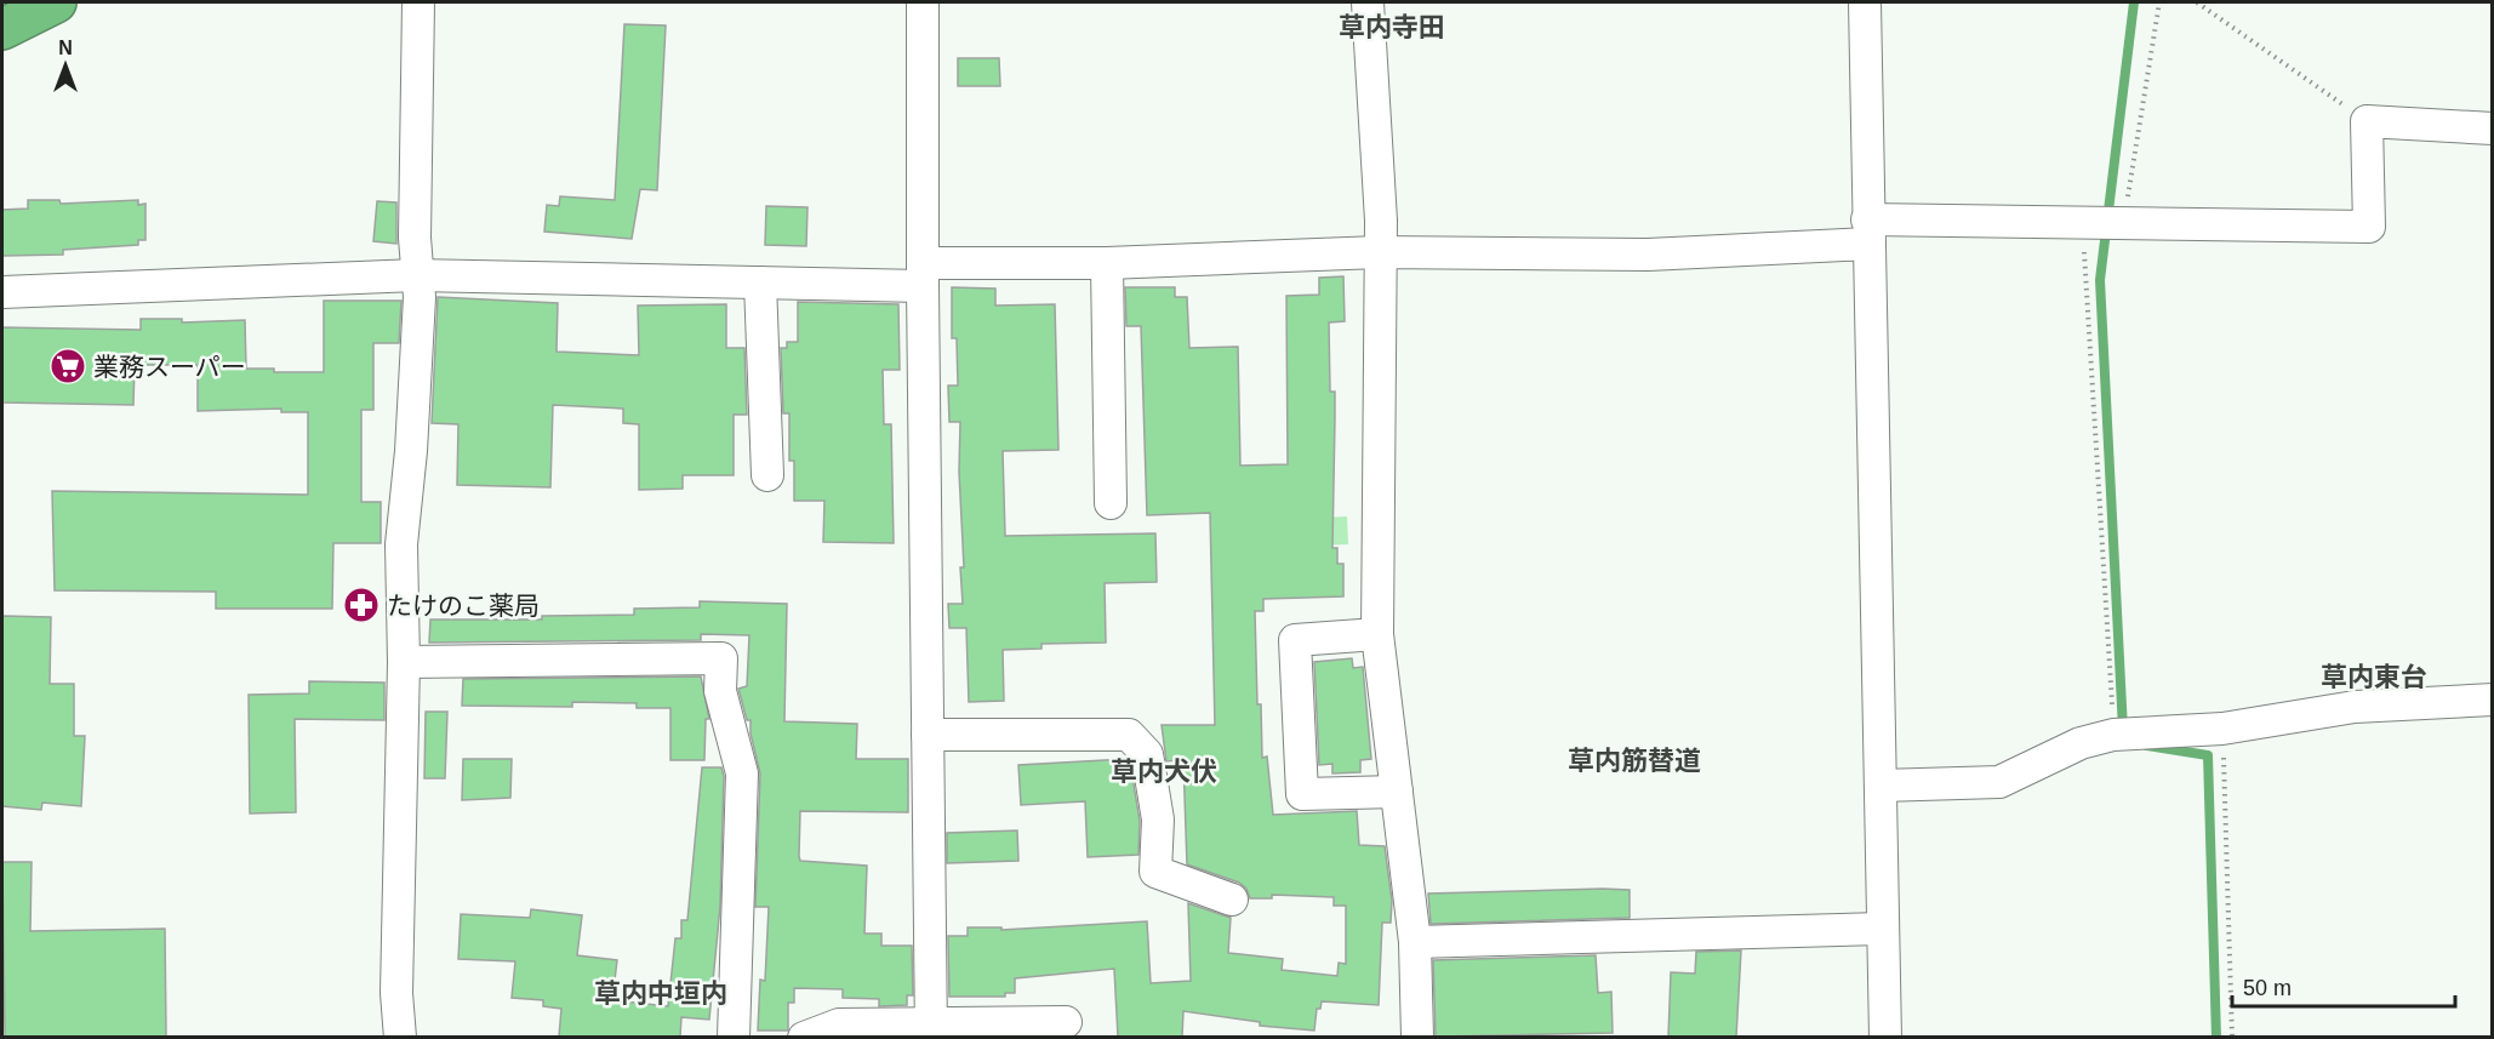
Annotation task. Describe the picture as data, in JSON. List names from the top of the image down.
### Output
{
  "districts": [
    "草内寺田",
    "草内東台",
    "草内筋替道",
    "草内犬伏",
    "草内中垣内"
  ],
  "places": {
    "supermarket": ["業務スーパー"],
    "pharmacy": ["たけのこ薬局"]
  },
  "scale_bar": "50 m",
  "north": "top"
}
